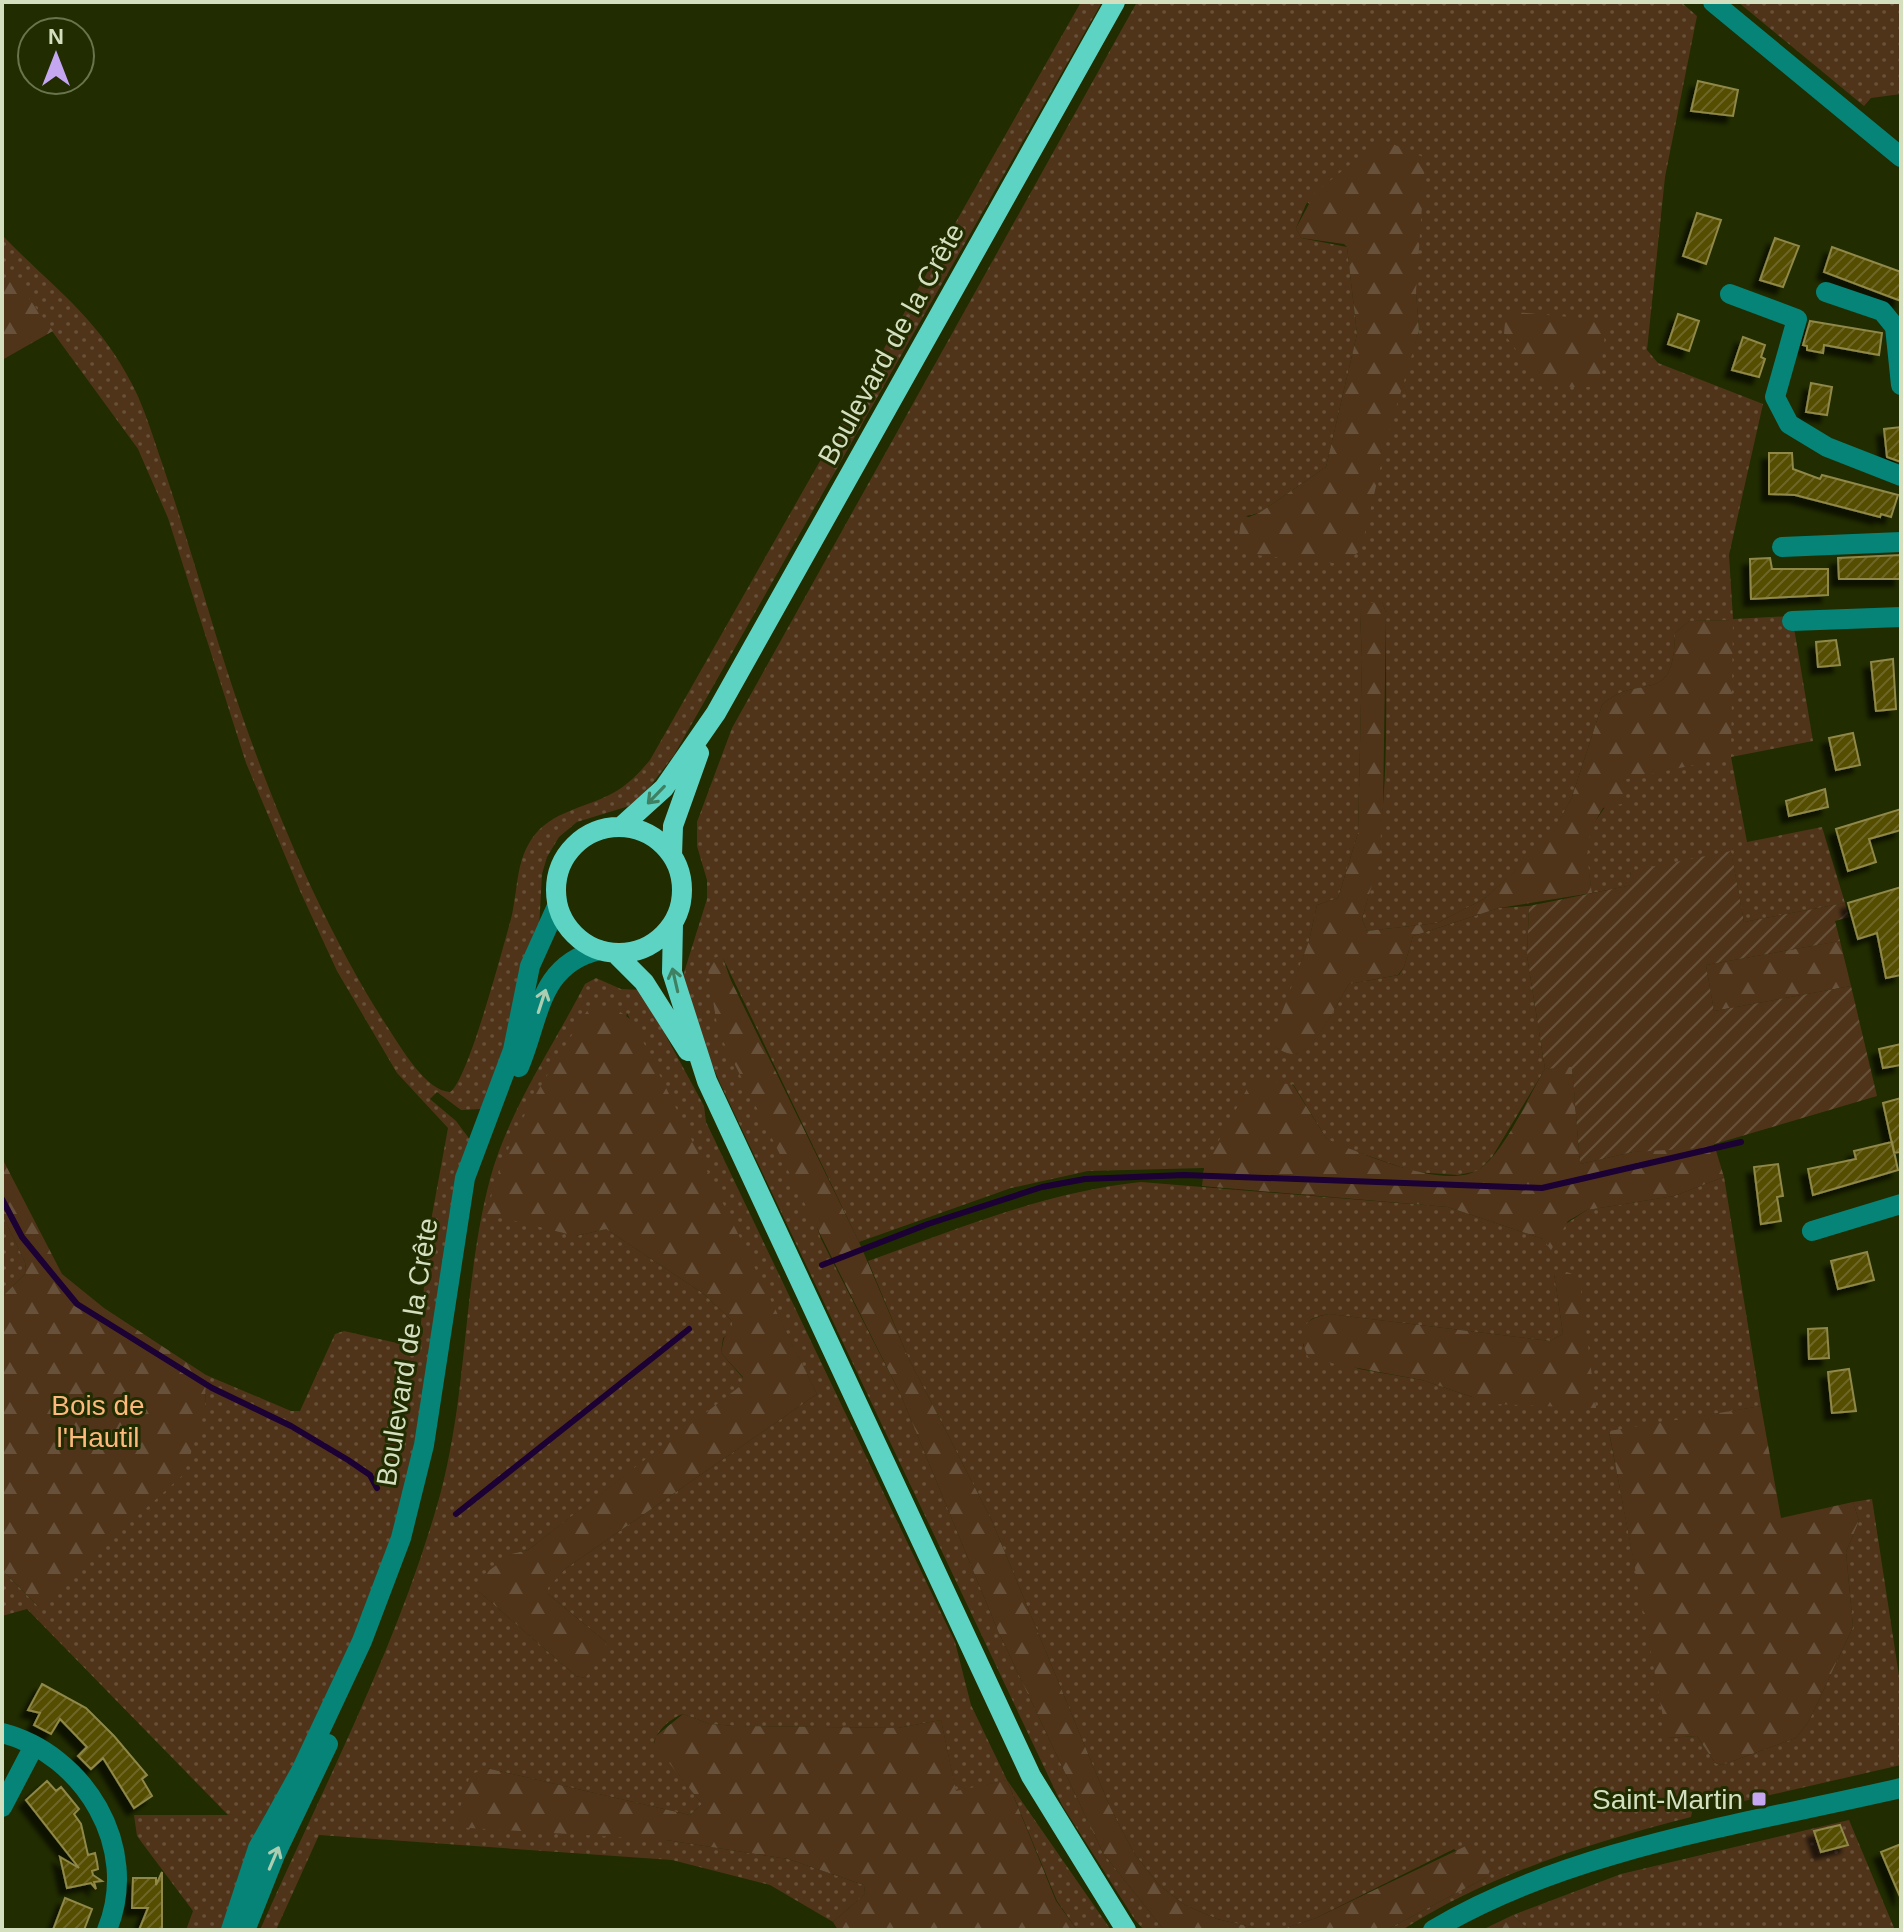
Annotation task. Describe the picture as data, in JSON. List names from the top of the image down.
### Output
{
  "streets": {
    "main road": ["Boulevard de la Crête"]
  },
  "parks": ["Bois de l'Hautil"],
  "places": {
    "transit": ["Saint-Martin"]
  },
  "north": "top"
}
